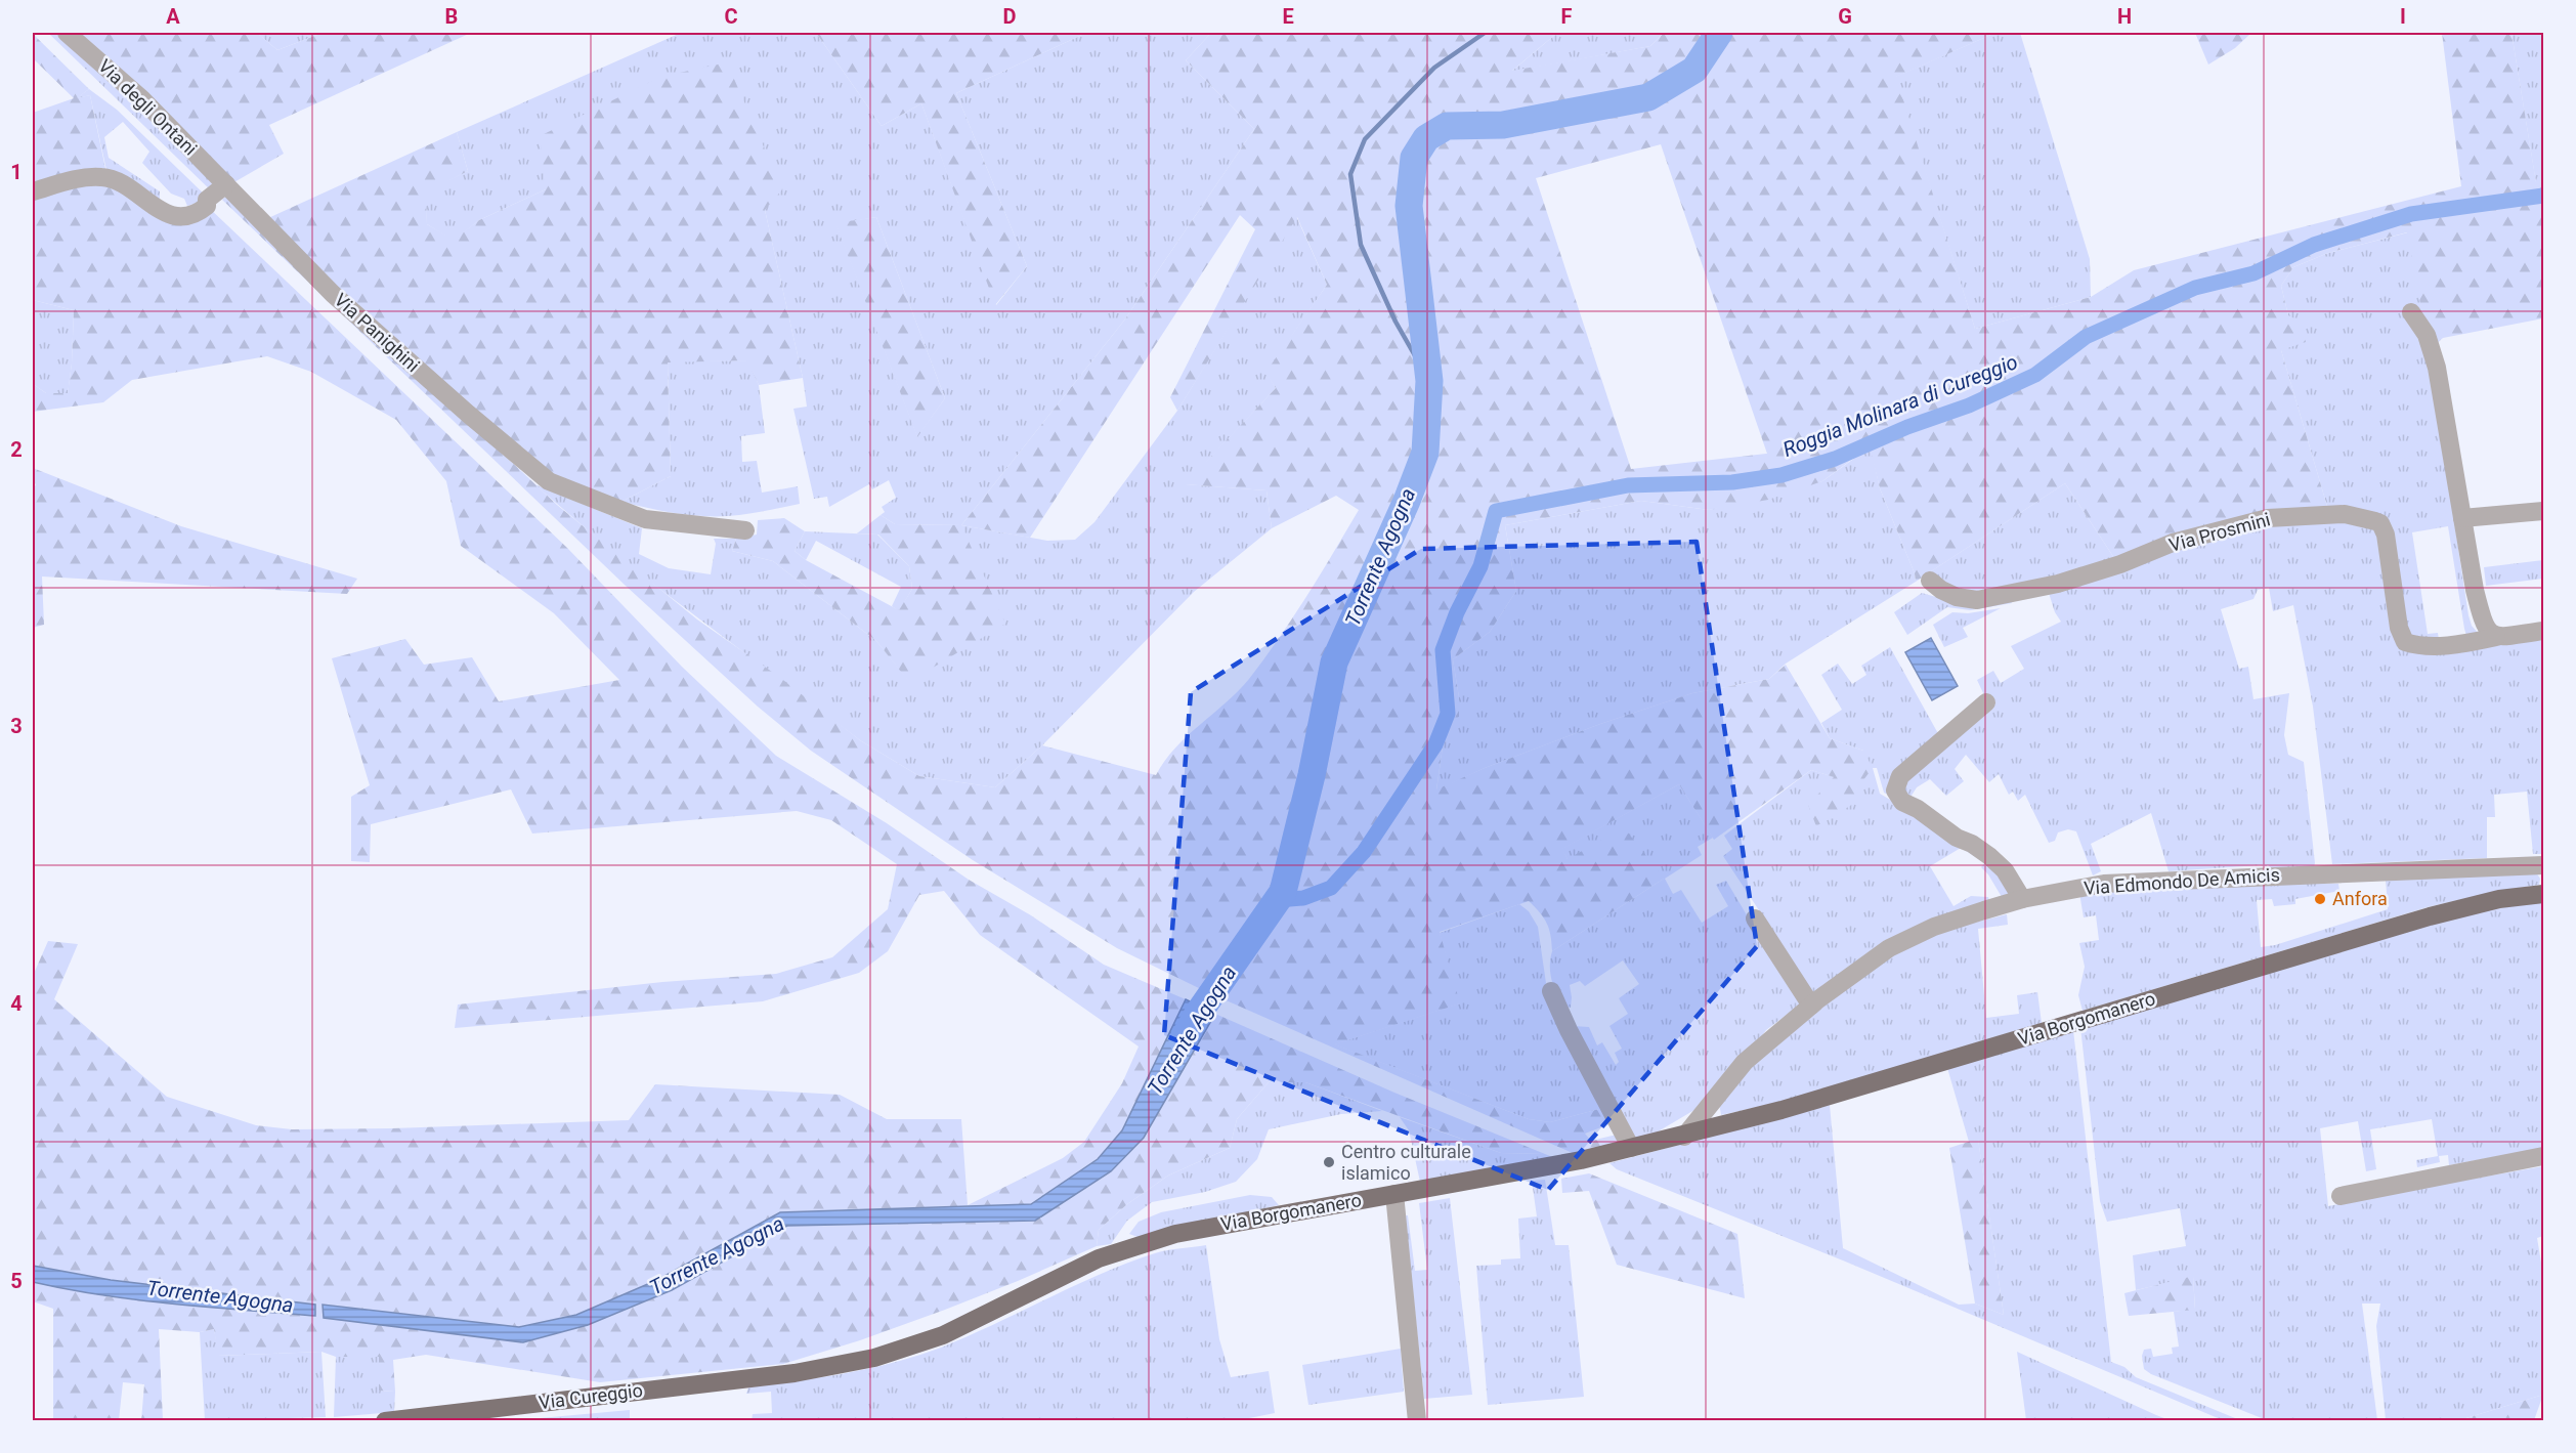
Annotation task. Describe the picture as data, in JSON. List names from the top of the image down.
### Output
{
  "streets": {
    "main road": ["Via Borgomanero", "Via Cureggio"],
    "street": [
      "Via degli Ontani",
      "Via Panighini",
      "Via Prosmini",
      "Via Edmondo De Amicis"
    ]
  },
  "crossings": [
    ["Via degli Ontani", "Via Panighini"],
    ["Via Edmondo De Amicis", "Via Borgomanero"],
    ["Via Borgomanero", "Via Cureggio"]
  ],
  "water": ["Roggia Molinara di Cureggio", "Torrente Agogna"],
  "places": ["Anfora", "Centro culturale islamico"],
  "grid": {
    "columns": [
      "A",
      "B",
      "C",
      "D",
      "E",
      "F",
      "G",
      "H",
      "I"
    ],
    "rows": [
      "1",
      "2",
      "3",
      "4",
      "5"
    ]
  }
}
